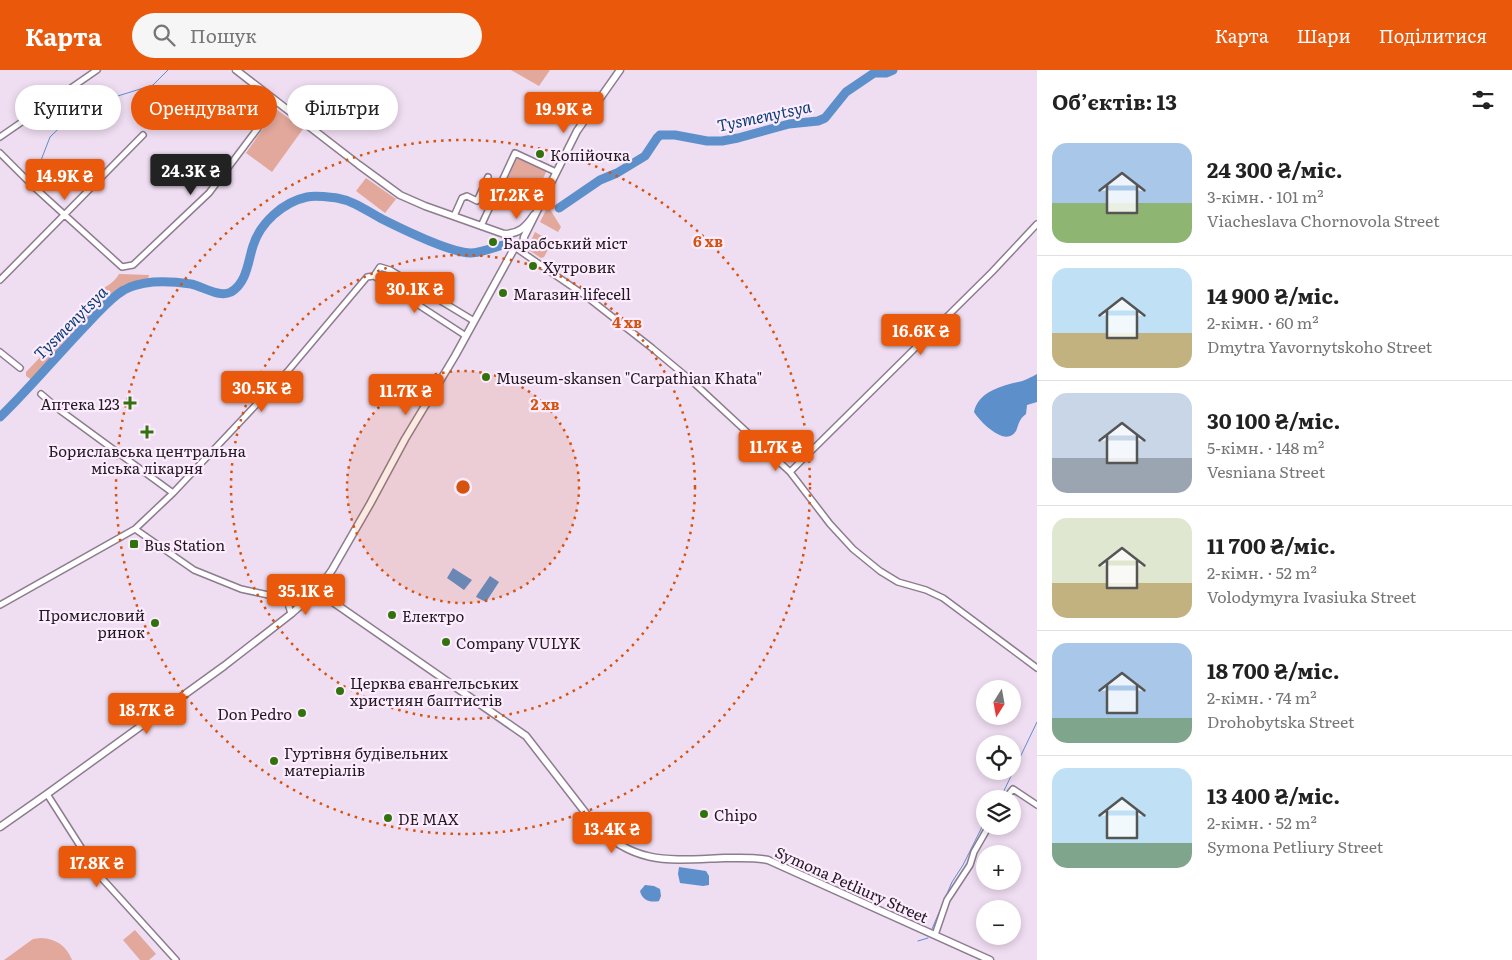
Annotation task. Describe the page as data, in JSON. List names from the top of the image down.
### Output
{
  "streets": {
    "main road": ["Symona Petliury Street"]
  },
  "water": ["Tysmenytsya"],
  "places": {
    "other": [
      "Копійочка",
      "Барабський міст",
      "Хутровик",
      "Магазин lifecell",
      "Museum-skansen \"Carpathian Khata\"",
      "Електро",
      "Промисловий ринок",
      "Company VULYK",
      "Церква євангельських християн баптистів",
      "Don Pedro",
      "Гуртівня будівельних матеріалів",
      "Chipo",
      "DE MAX"
    ],
    "health": ["Аптека 123", "Бориславська центральна міська лікарня"],
    "transit": ["Bus Station"]
  },
  "north": "bottom",
  "page": {
    "header": "Карта",
    "search": "Пошук",
    "nav": ["Карта", "Шари", "Поділитися"],
    "heading": "Об’єктів: 13",
    "chip": ["Купити", "Орендувати", "Фільтри"],
    "price": [
      "19.9K ₴",
      "24.3K ₴",
      "14.9K ₴",
      "17.2K ₴",
      "30.1K ₴",
      "16.6K ₴",
      "30.5K ₴",
      "11.7K ₴",
      "11.7K ₴",
      "35.1K ₴",
      "18.7K ₴",
      "13.4K ₴",
      "17.8K ₴"
    ],
    "list": [
      {
        "name": "24 300 ₴/міс.",
        "note": "3-кімн. · 101 m² · Viacheslava Chornovola Street"
      },
      {
        "name": "14 900 ₴/міс.",
        "note": "2-кімн. · 60 m² · Dmytra Yavornytskoho Street"
      },
      {
        "name": "30 100 ₴/міс.",
        "note": "5-кімн. · 148 m² · Vesniana Street"
      },
      {
        "name": "11 700 ₴/міс.",
        "note": "2-кімн. · 52 m² · Volodymyra Ivasiuka Street"
      },
      {
        "name": "18 700 ₴/міс.",
        "note": "2-кімн. · 74 m² · Drohobytska Street"
      },
      {
        "name": "13 400 ₴/міс.",
        "note": "2-кімн. · 52 m² · Symona Petliury Street"
      }
    ],
    "map_buttons": ["+", "−"]
  },
  "rings": ["6 хв", "4 хв", "2 хв"]
}
